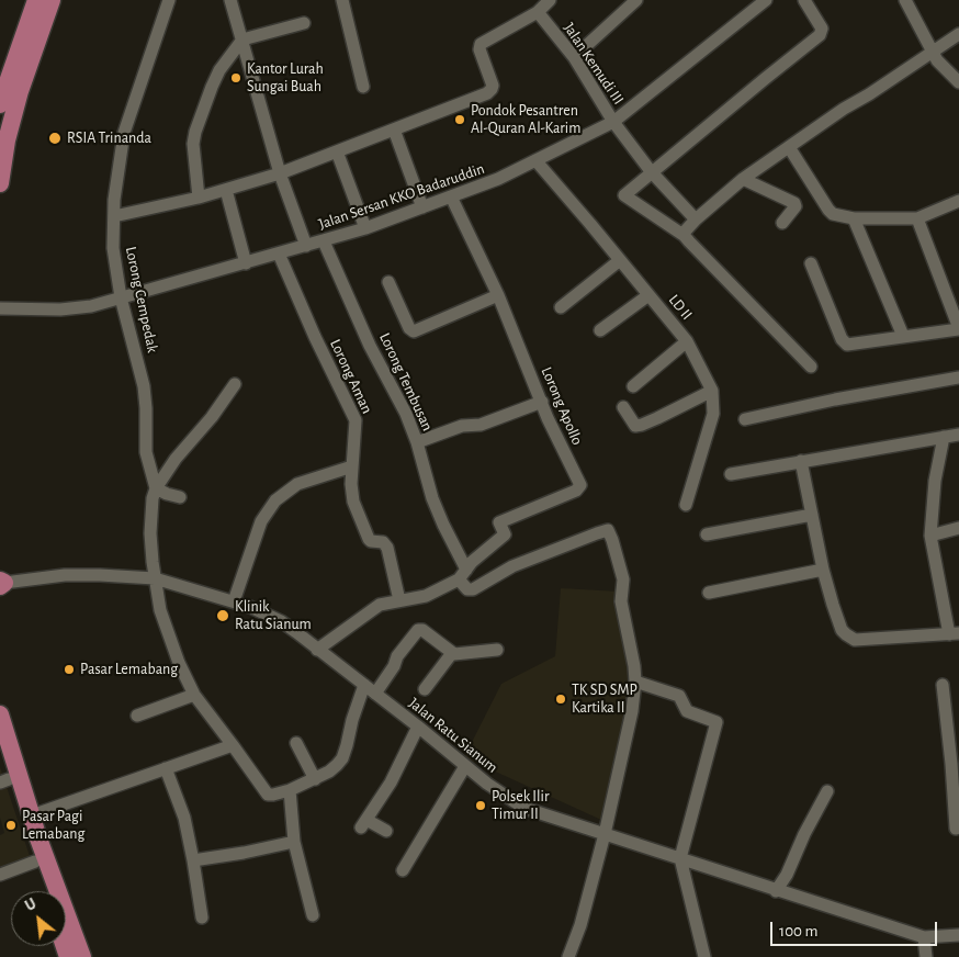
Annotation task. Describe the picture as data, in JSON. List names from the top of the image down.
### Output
{
  "streets": {
    "street": [
      "Jalan Kemudi III",
      "Jalan Sersan KKO Badaruddin",
      "Lorong Cempedak",
      "LD II",
      "Lorong Aman",
      "Lorong Tembusan",
      "Lorong Apollo",
      "Jalan Ratu Sianum"
    ]
  },
  "crossings": [
    ["Jalan Kemudi III", "Jalan Sersan KKO Badaruddin"],
    ["Jalan Sersan KKO Badaruddin", "Lorong Cempedak"],
    ["Jalan Sersan KKO Badaruddin", "LD II"],
    ["Jalan Sersan KKO Badaruddin", "Lorong Aman"],
    ["Jalan Sersan KKO Badaruddin", "Lorong Tembusan"],
    ["Jalan Sersan KKO Badaruddin", "Lorong Apollo"],
    ["Lorong Cempedak", "Jalan Ratu Sianum"],
    ["Lorong Tembusan", "Lorong Apollo"]
  ],
  "places": [
    "Kantor Lurah Sungai Buah",
    "Pondok Pesantren Al-Quran Al-Karim",
    "RSIA Trinanda",
    "Klinik Ratu Sianum",
    "Pasar Lemabang",
    "TK SD SMP Kartika II",
    "Polsek Ilir Timur II",
    "Pasar Pagi Lemabang"
  ],
  "scale_bar": "100 m",
  "north": "top left"
}
